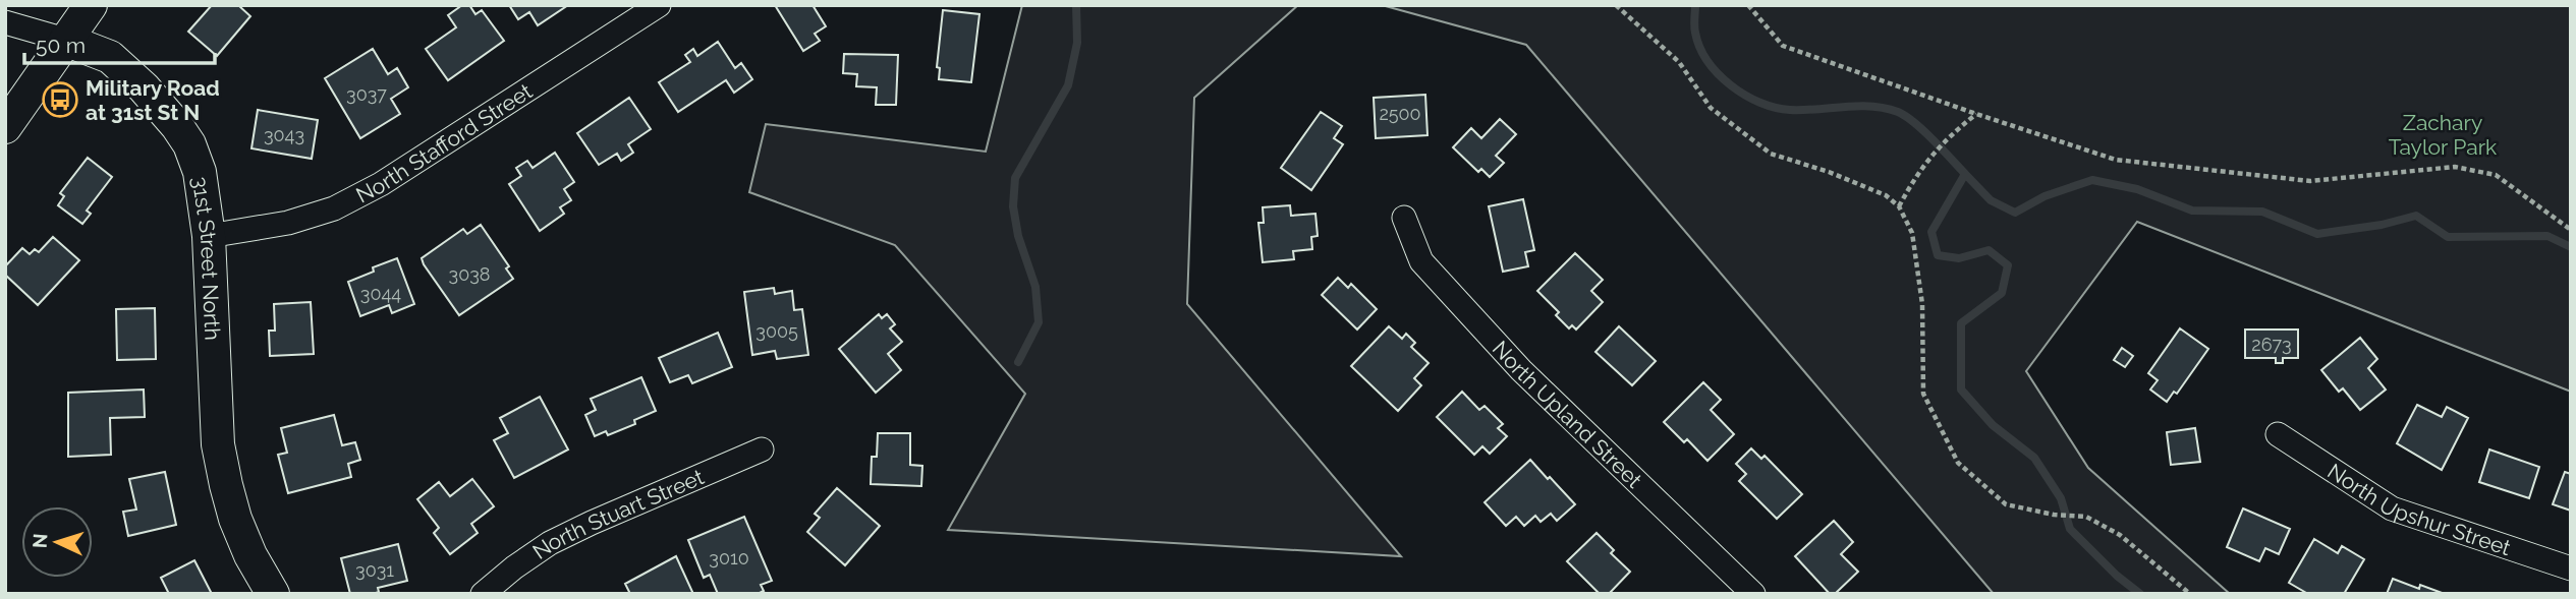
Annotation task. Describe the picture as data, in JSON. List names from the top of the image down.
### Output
{
  "streets": {
    "street": [
      "North Stafford Street",
      "31st Street North",
      "North Upland Street",
      "North Upshur Street",
      "North Stuart Street"
    ]
  },
  "crossings": [
    ["North Stafford Street", "31st Street North"]
  ],
  "parks": ["Zachary Taylor Park"],
  "places": {
    "bus stop": ["Military Road at 31st St N"]
  },
  "house_numbers": [
    "3037",
    "2500",
    "3043",
    "3038",
    "3044",
    "3005",
    "2673",
    "3010",
    "3031"
  ],
  "scale_bar": "50 m",
  "north": "left"
}
